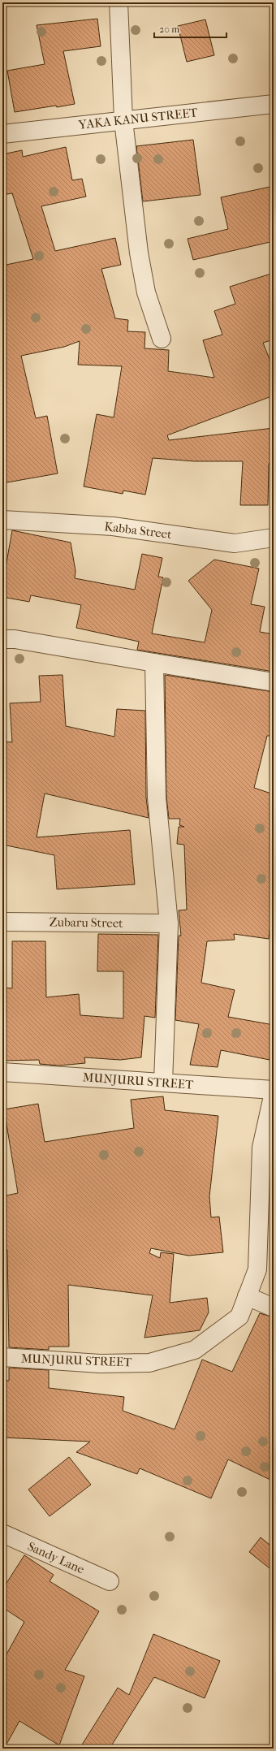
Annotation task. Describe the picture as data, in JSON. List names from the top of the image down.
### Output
{
  "streets": {
    "street": [
      "YAKA KANU STREET",
      "Kabba Street",
      "Zubaru Street",
      "MUNJURU STREET",
      "Sandy Lane"
    ]
  },
  "scale_bar": "20 m"
}
